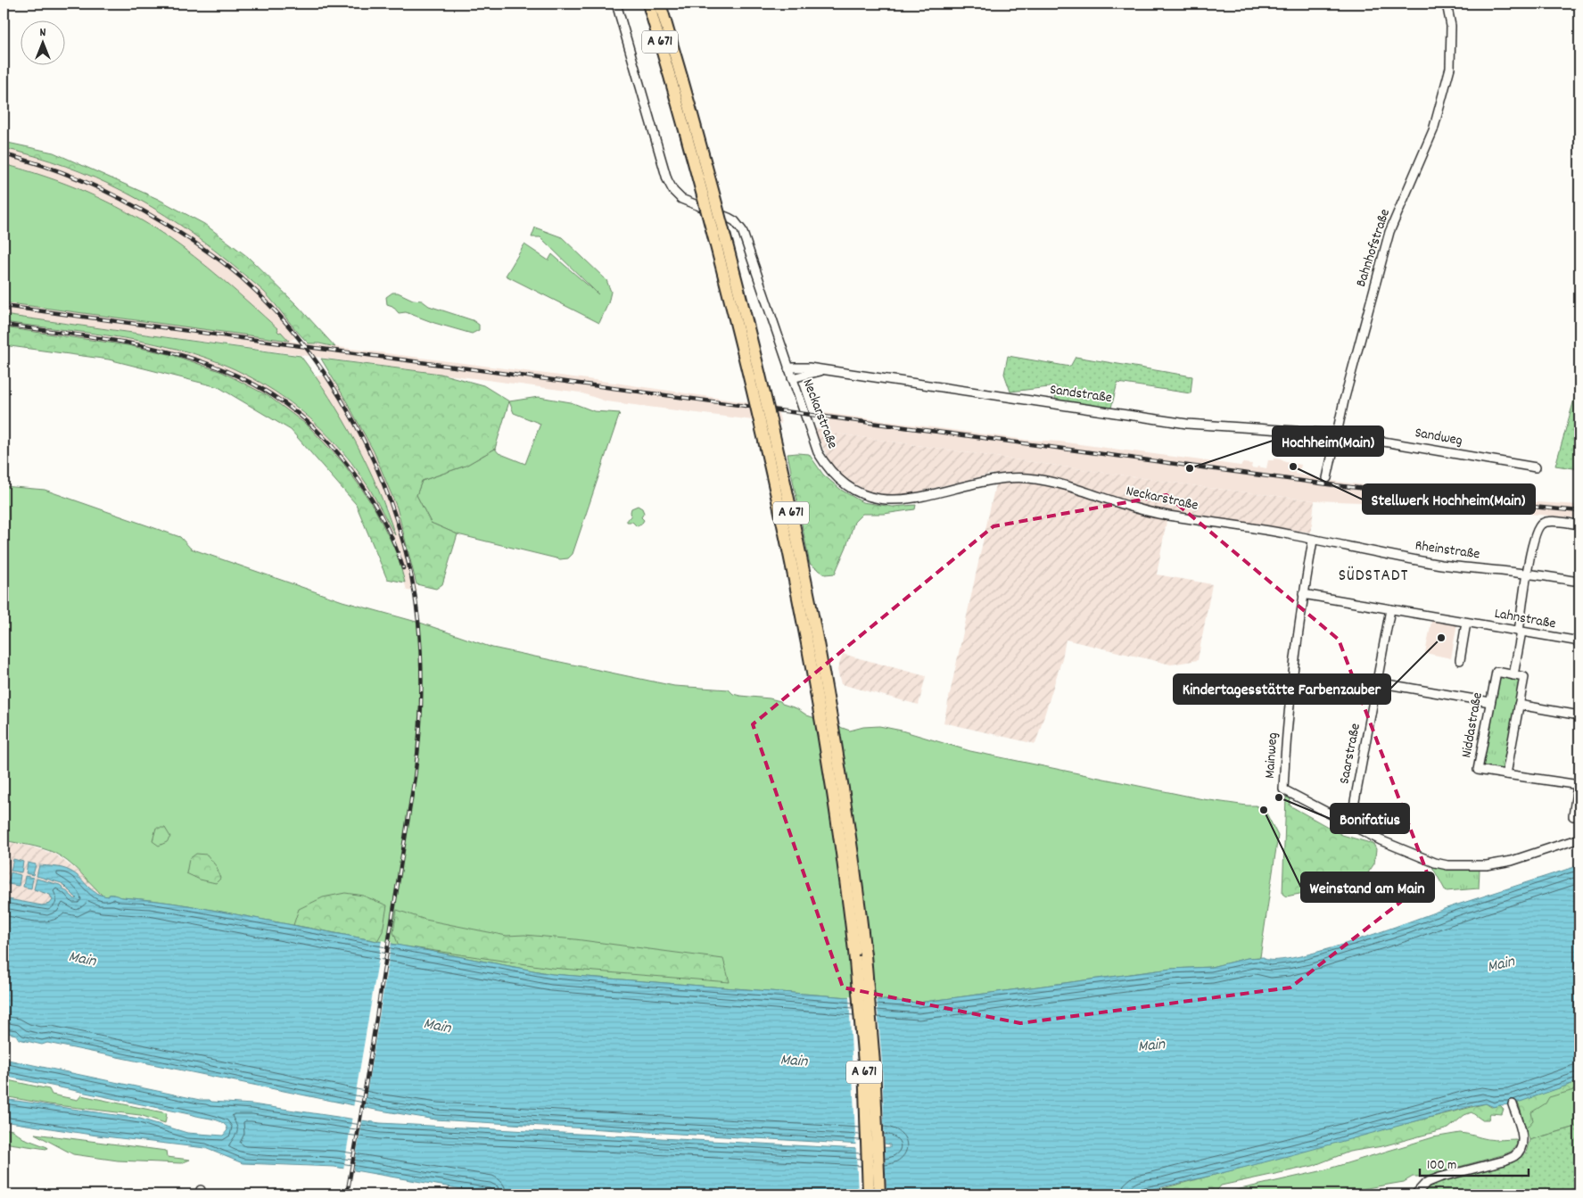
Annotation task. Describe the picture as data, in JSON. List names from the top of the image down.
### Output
{
  "streets": {
    "highway": ["A 671"],
    "street": [
      "Bahnhofstraße",
      "Sandstraße",
      "Neckarstraße",
      "Sandweg",
      "Rheinstraße",
      "Lahnstraße",
      "Niddastraße",
      "Saarstraße",
      "Mainweg"
    ]
  },
  "crossings": [
    ["Bahnhofstraße", "Sandstraße"],
    ["Bahnhofstraße", "Sandweg"],
    ["Sandstraße", "Neckarstraße"],
    ["Sandstraße", "Sandweg"],
    ["Neckarstraße", "Rheinstraße"],
    ["Neckarstraße", "Mainweg"],
    ["Rheinstraße", "Mainweg"],
    ["Lahnstraße", "Saarstraße"],
    ["Lahnstraße", "Mainweg"],
    ["Saarstraße", "Mainweg"]
  ],
  "districts": ["SÜDSTADT"],
  "water": ["Main"],
  "places": [
    "Stellwerk Hochheim(Main)",
    "Hochheim(Main)",
    "Kindertagesstätte Farbenzauber",
    "Bonifatius",
    "Weinstand am Main"
  ],
  "scale_bar": "100 m",
  "north": "top"
}
